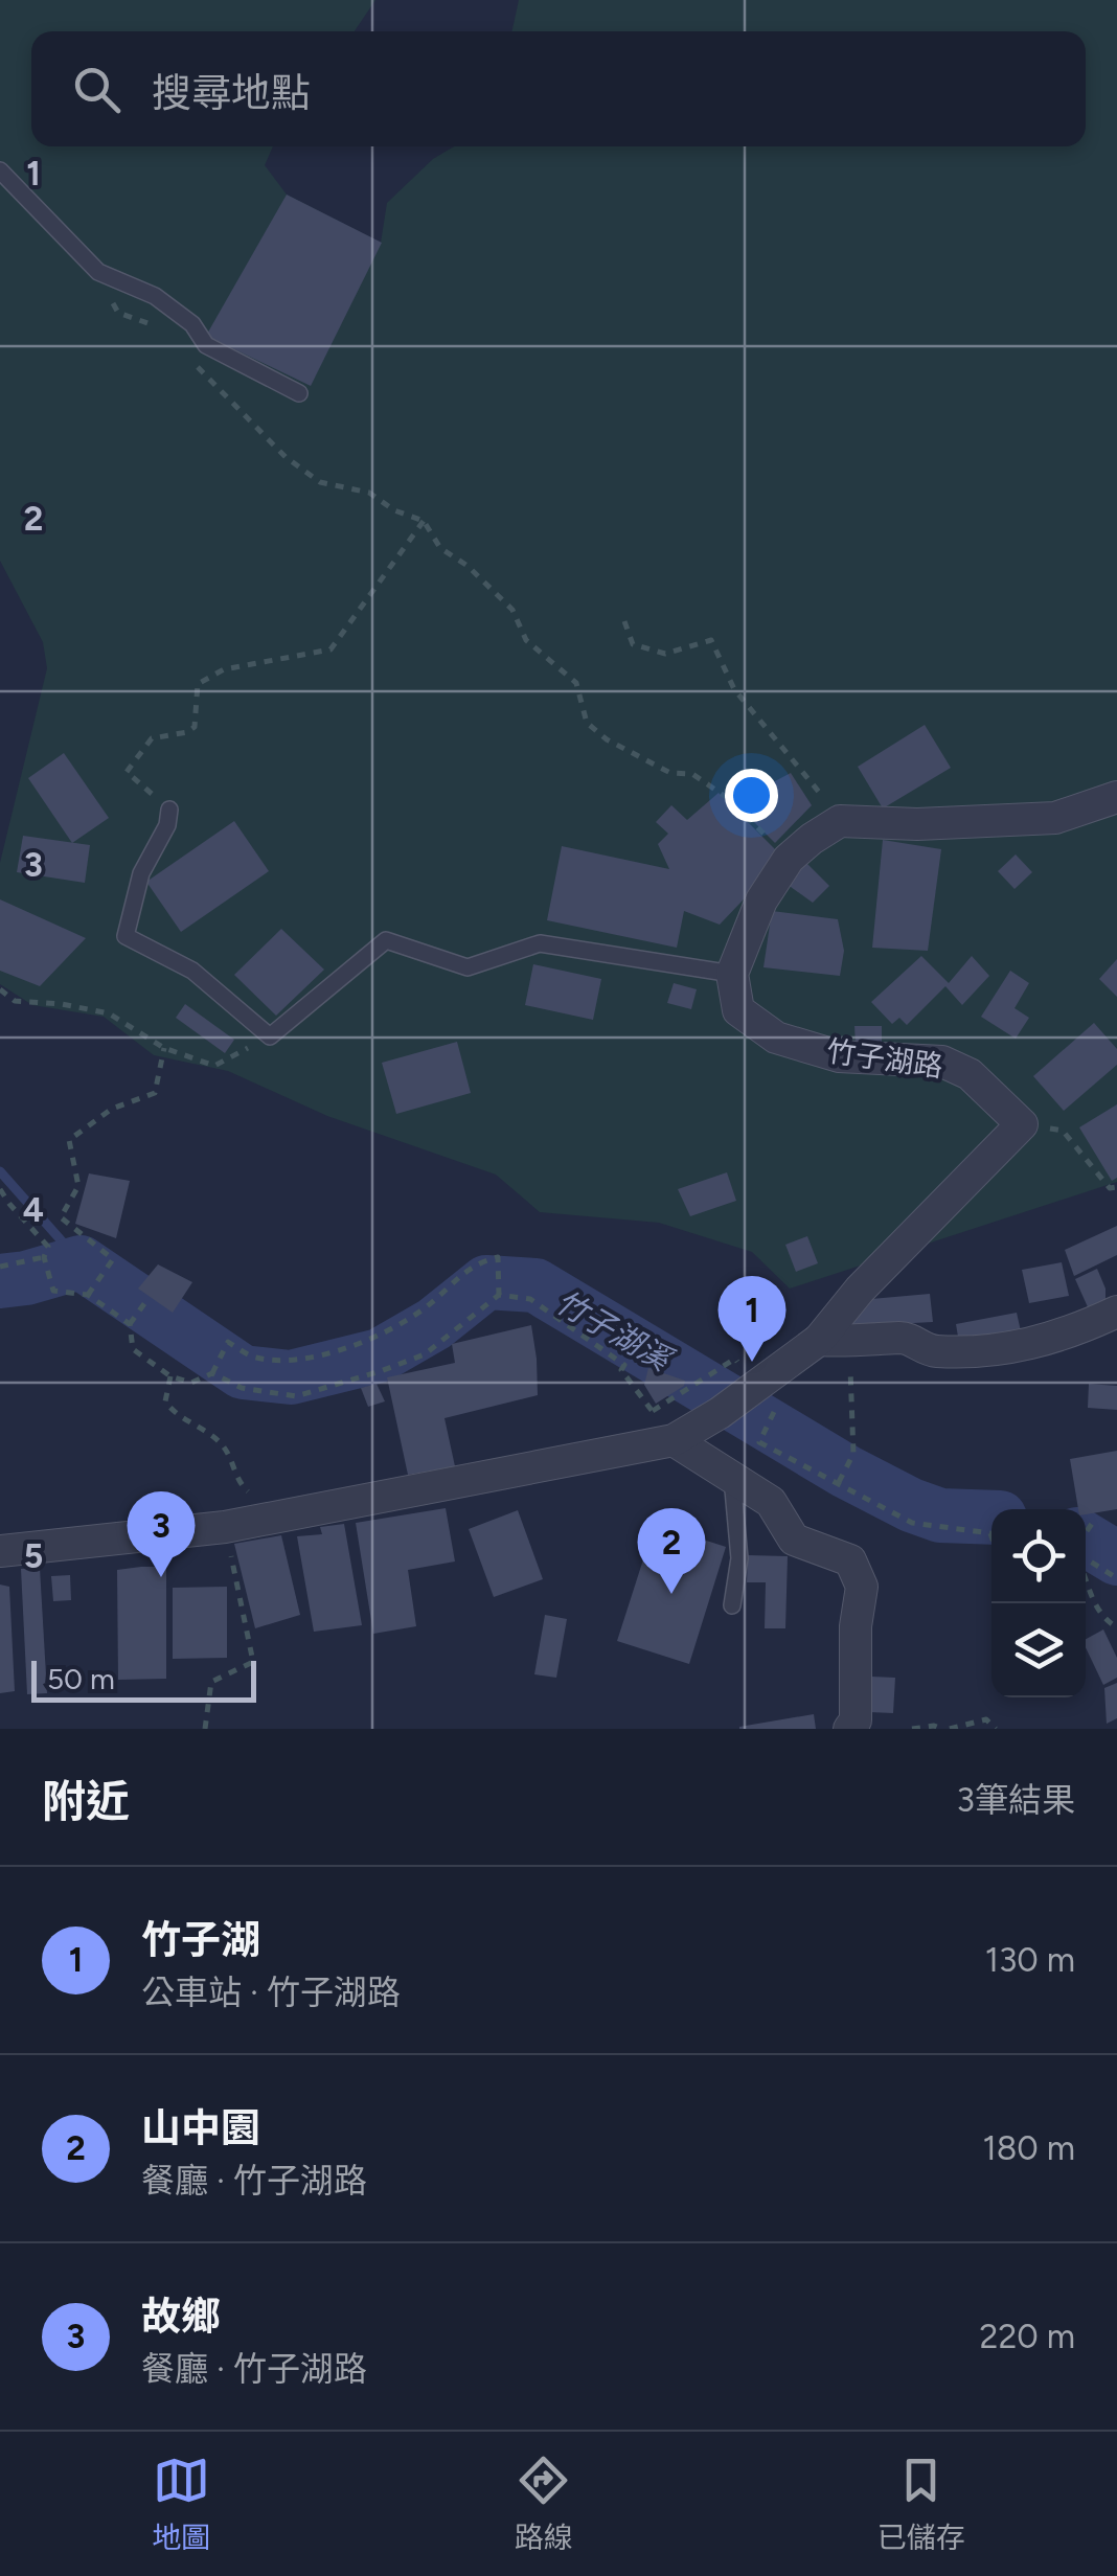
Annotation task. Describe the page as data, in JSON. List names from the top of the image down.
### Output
{
  "streets": {
    "street": ["竹子湖路"]
  },
  "water": ["竹子湖溪"],
  "scale_bar": "50 m",
  "page": {
    "search": "搜尋地點",
    "pins": ["1", "3", "2"],
    "scale": "50 m",
    "heading": ["附近", "3筆結果"],
    "list": [
      {
        "mark": "1",
        "name": "竹子湖",
        "note": "公車站 · 竹子湖路",
        "value": "130 m"
      },
      {
        "mark": "2",
        "name": "山中園",
        "note": "餐廳 · 竹子湖路",
        "value": "180 m"
      },
      {
        "mark": "3",
        "name": "故鄉",
        "note": "餐廳 · 竹子湖路",
        "value": "220 m"
      }
    ],
    "nav": ["地圖", "路線", "已儲存"]
  },
  "grid": {
    "rows": [
      "1",
      "2",
      "3",
      "4",
      "5"
    ]
  }
}
